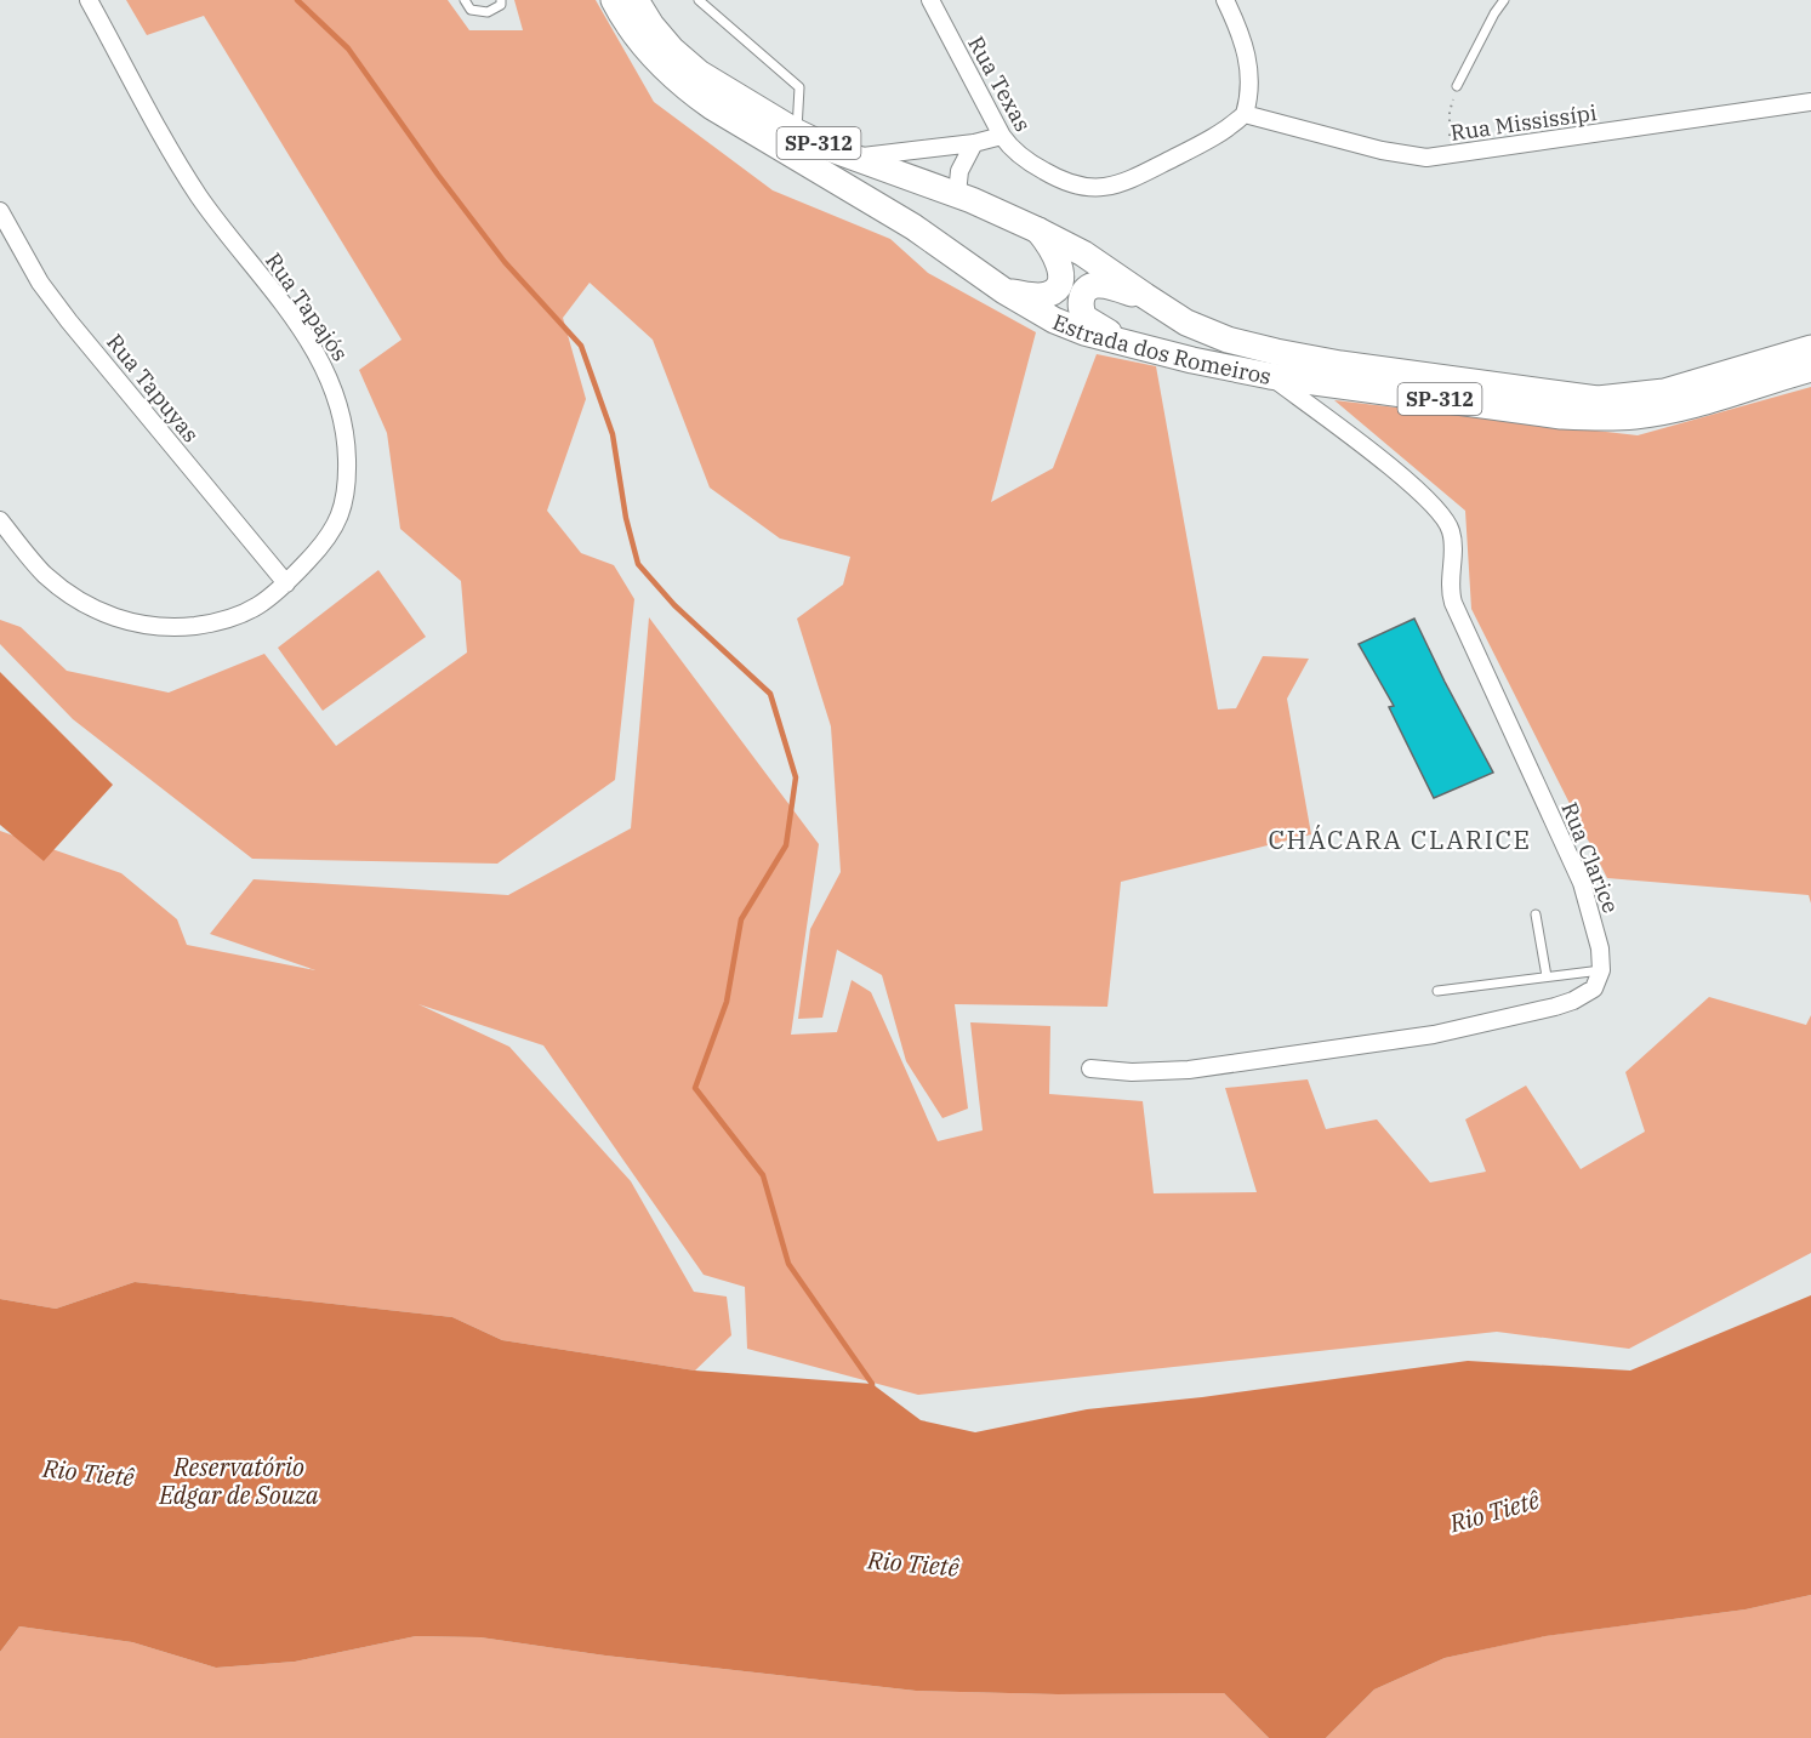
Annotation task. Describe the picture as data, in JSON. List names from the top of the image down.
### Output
{
  "streets": {
    "main road": ["SP-312", "Estrada dos Romeiros"],
    "street": [
      "Rua Texas",
      "Rua Mississípi",
      "Rua Tapajós",
      "Rua Tapuyas",
      "Rua Clarice"
    ]
  },
  "crossings": [
    ["Rua Texas", "Rua Mississípi"],
    ["Rua Tapajós", "Rua Tapuyas"],
    ["Estrada dos Romeiros", "Rua Clarice"]
  ],
  "districts": ["CHÁCARA CLARICE"],
  "water": ["Reservatório Edgar de Souza", "Rio Tietê"]
}
